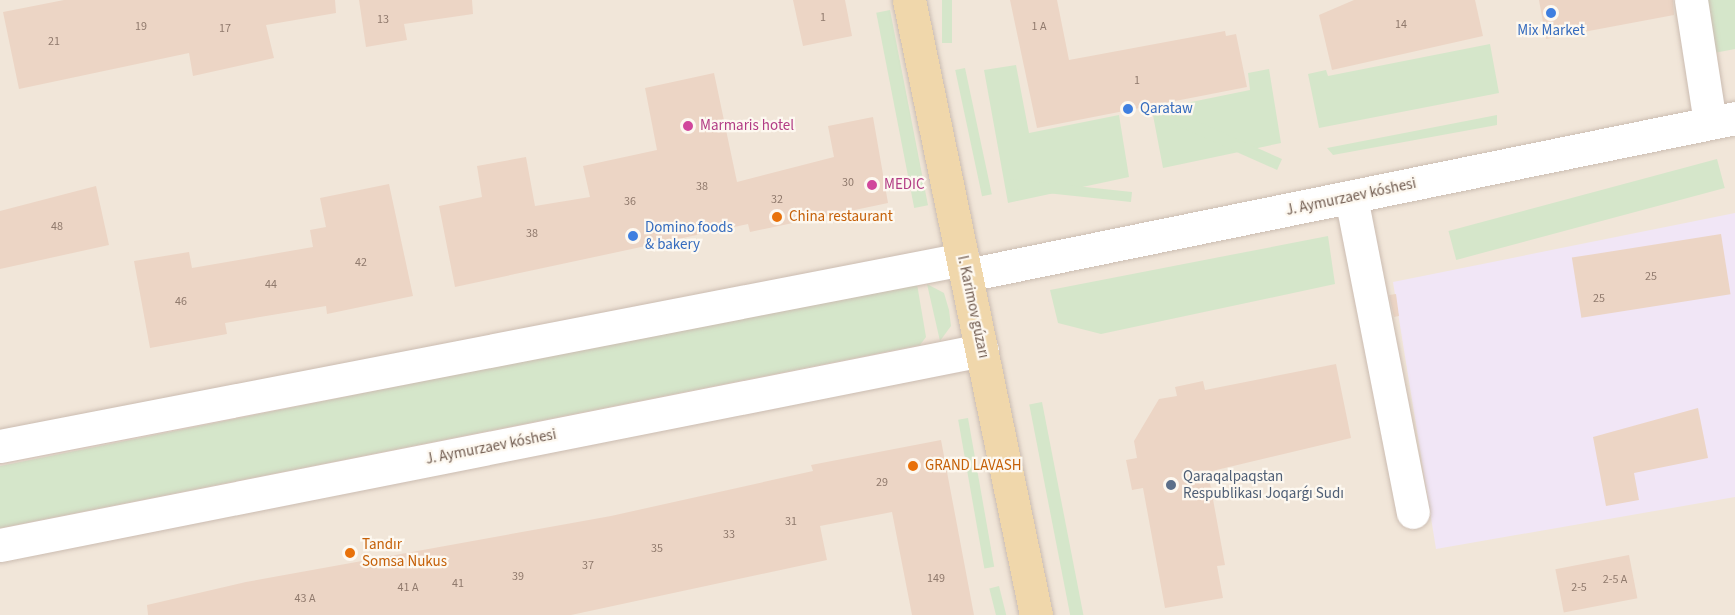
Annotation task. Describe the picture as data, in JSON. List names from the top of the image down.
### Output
{
  "streets": {
    "main road": ["I. Karimov gúzarı"],
    "street": ["J. Aymurzaev kóshesi"]
  },
  "crossings": [
    ["J. Aymurzaev kóshesi", "I. Karimov gúzarı"]
  ],
  "places": [
    "Mix Market",
    "Qarataw",
    "Marmaris hotel",
    "MEDIC",
    "China restaurant",
    "Domino foods & bakery",
    "GRAND LAVASH",
    "Qaraqalpaqstan Respublikası Joqarǵı Sudı",
    "Tandır Somsa Nukus"
  ],
  "house_numbers": [
    "1",
    "13",
    "14",
    "19",
    "1 А",
    "17",
    "21",
    "1",
    "30",
    "38",
    "32",
    "36",
    "48",
    "38",
    "42",
    "25",
    "44",
    "25",
    "46",
    "29",
    "31",
    "33",
    "35",
    "37",
    "39",
    "149",
    "2-5 А",
    "41",
    "41 А",
    "2-5",
    "43 А"
  ]
}
